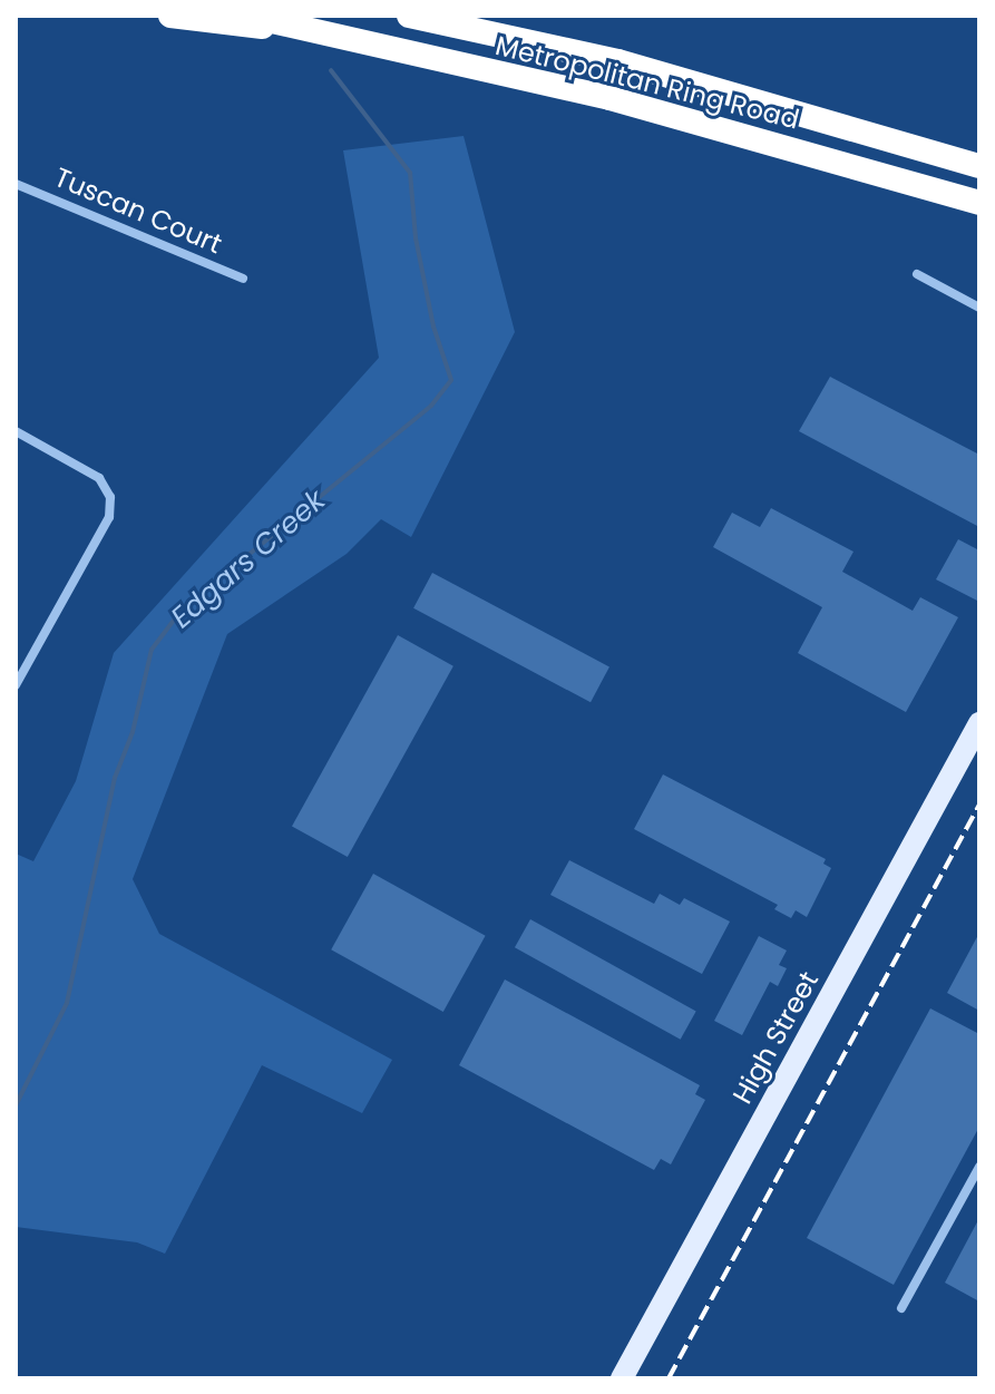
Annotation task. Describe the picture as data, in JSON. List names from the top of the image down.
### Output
{
  "streets": {
    "highway": ["Metropolitan Ring Road"],
    "main road": ["High Street"],
    "street": ["Tuscan Court"]
  },
  "water": ["Edgars Creek"]
}
